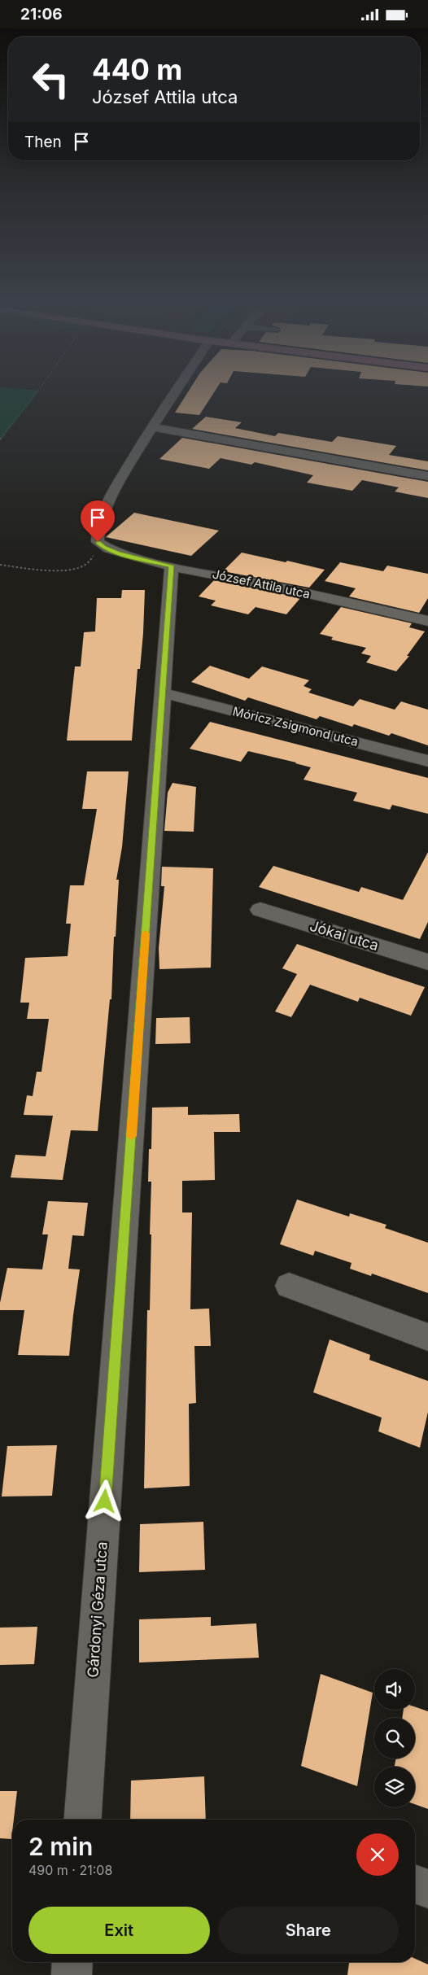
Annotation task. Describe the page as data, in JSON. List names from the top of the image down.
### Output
{
  "streets": {
    "street": [
      "József Attila utca",
      "Móricz Zsigmond utca",
      "Jókai utca",
      "Gárdonyi Géza utca"
    ]
  },
  "crossings": [
    ["József Attila utca", "Gárdonyi Géza utca"],
    ["Móricz Zsigmond utca", "Gárdonyi Géza utca"]
  ],
  "page": {
    "status": "21:06",
    "turn": ["440 m", "József Attila utca"],
    "then": "Then",
    "heading": ["2 min", "490 m · 21:08"],
    "buttons": ["Exit", "Share"]
  }
}
